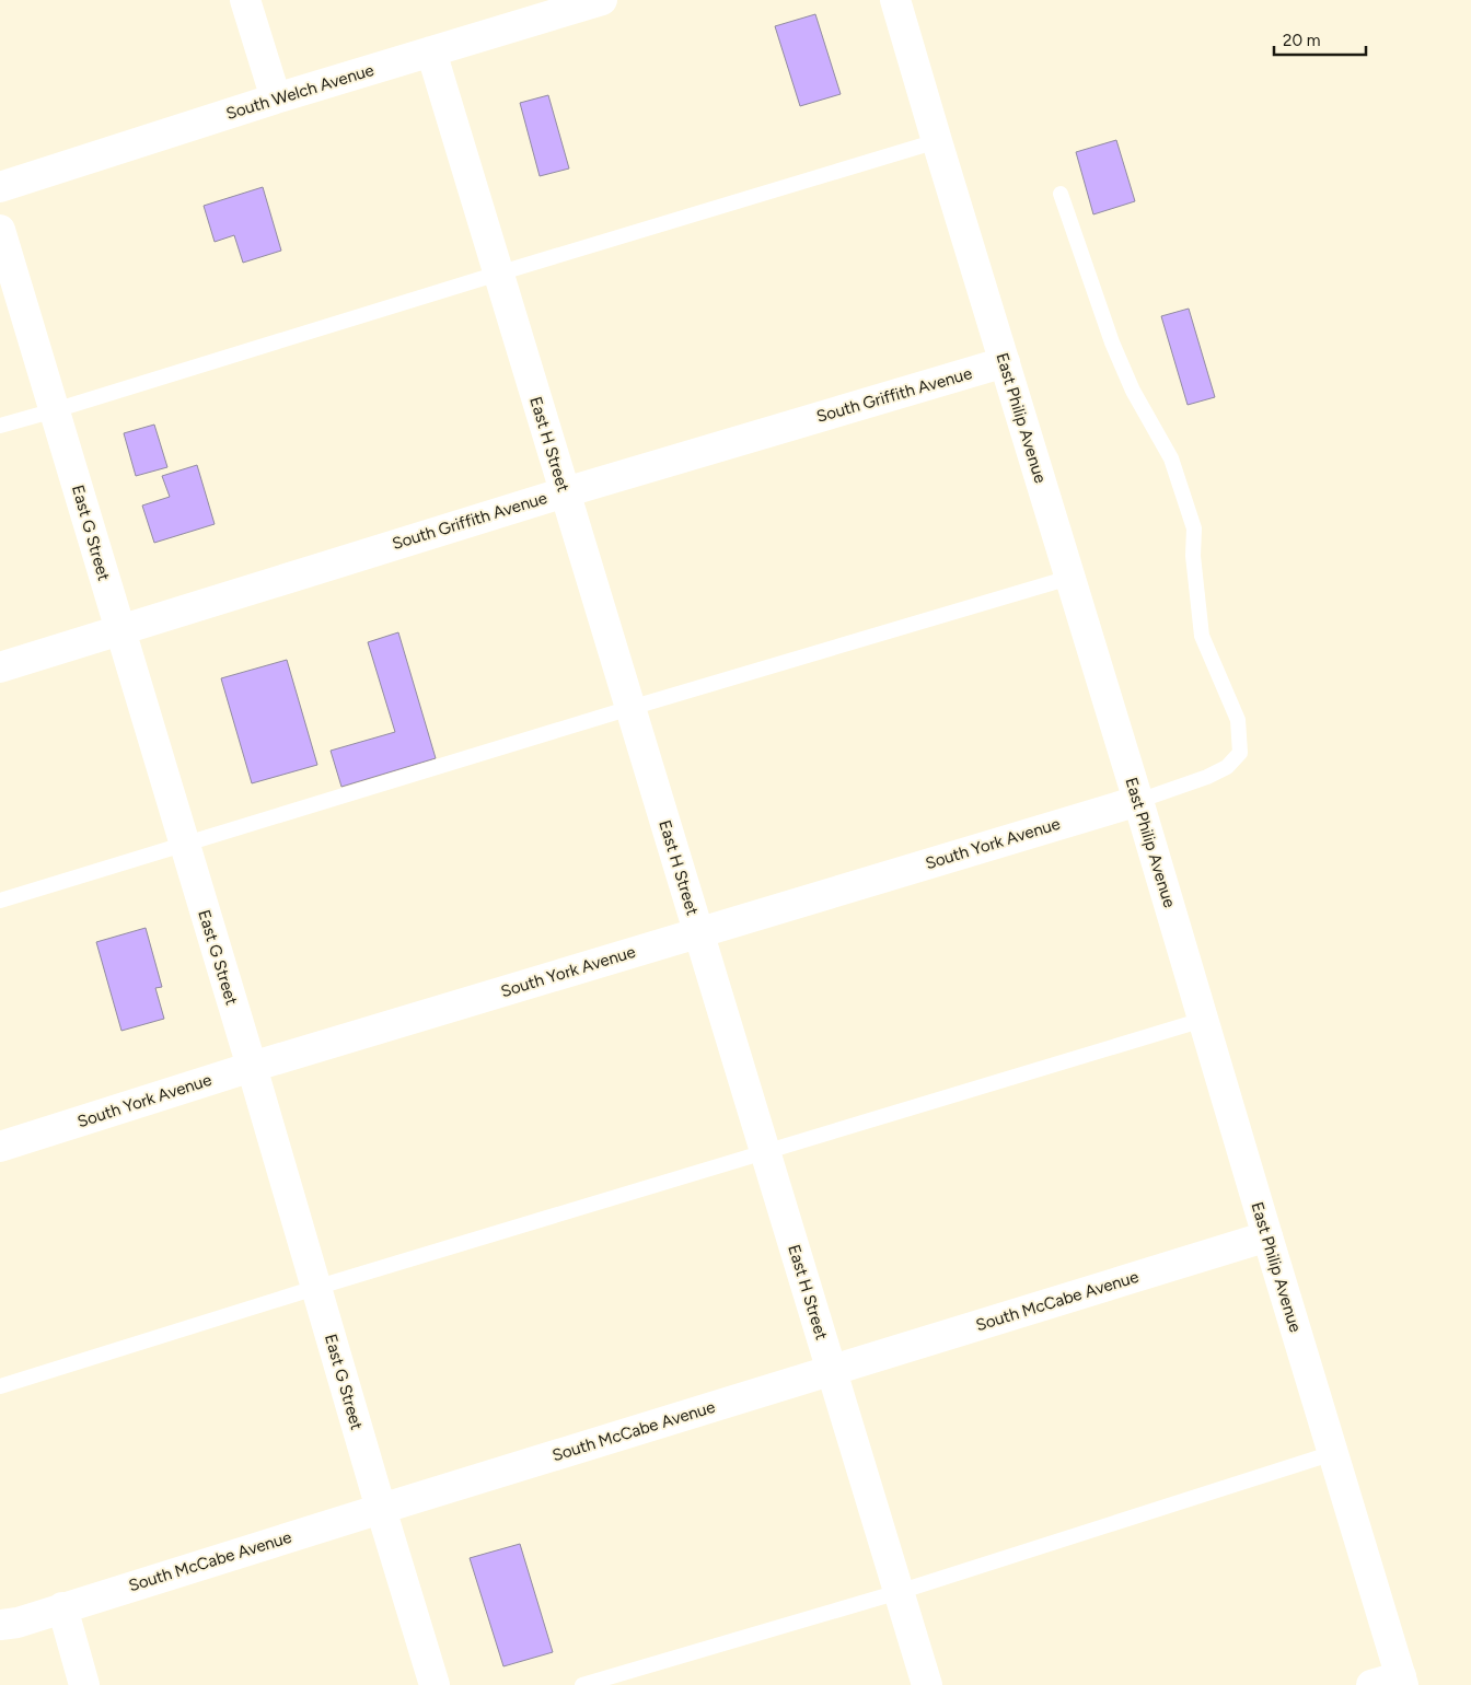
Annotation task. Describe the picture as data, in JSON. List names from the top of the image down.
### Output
{
  "streets": {
    "street": [
      "South Welch Avenue",
      "South Griffith Avenue",
      "East Philip Avenue",
      "East H Street",
      "East G Street",
      "South York Avenue",
      "South McCabe Avenue"
    ]
  },
  "crossings": [
    ["South Welch Avenue", "East H Street"],
    ["South Griffith Avenue", "East Philip Avenue"],
    ["South Griffith Avenue", "East H Street"],
    ["South Griffith Avenue", "East G Street"],
    ["East Philip Avenue", "South York Avenue"],
    ["East Philip Avenue", "South McCabe Avenue"],
    ["East H Street", "South York Avenue"],
    ["East H Street", "South McCabe Avenue"],
    ["East G Street", "South York Avenue"],
    ["East G Street", "South McCabe Avenue"]
  ],
  "scale_bar": "20 m"
}
